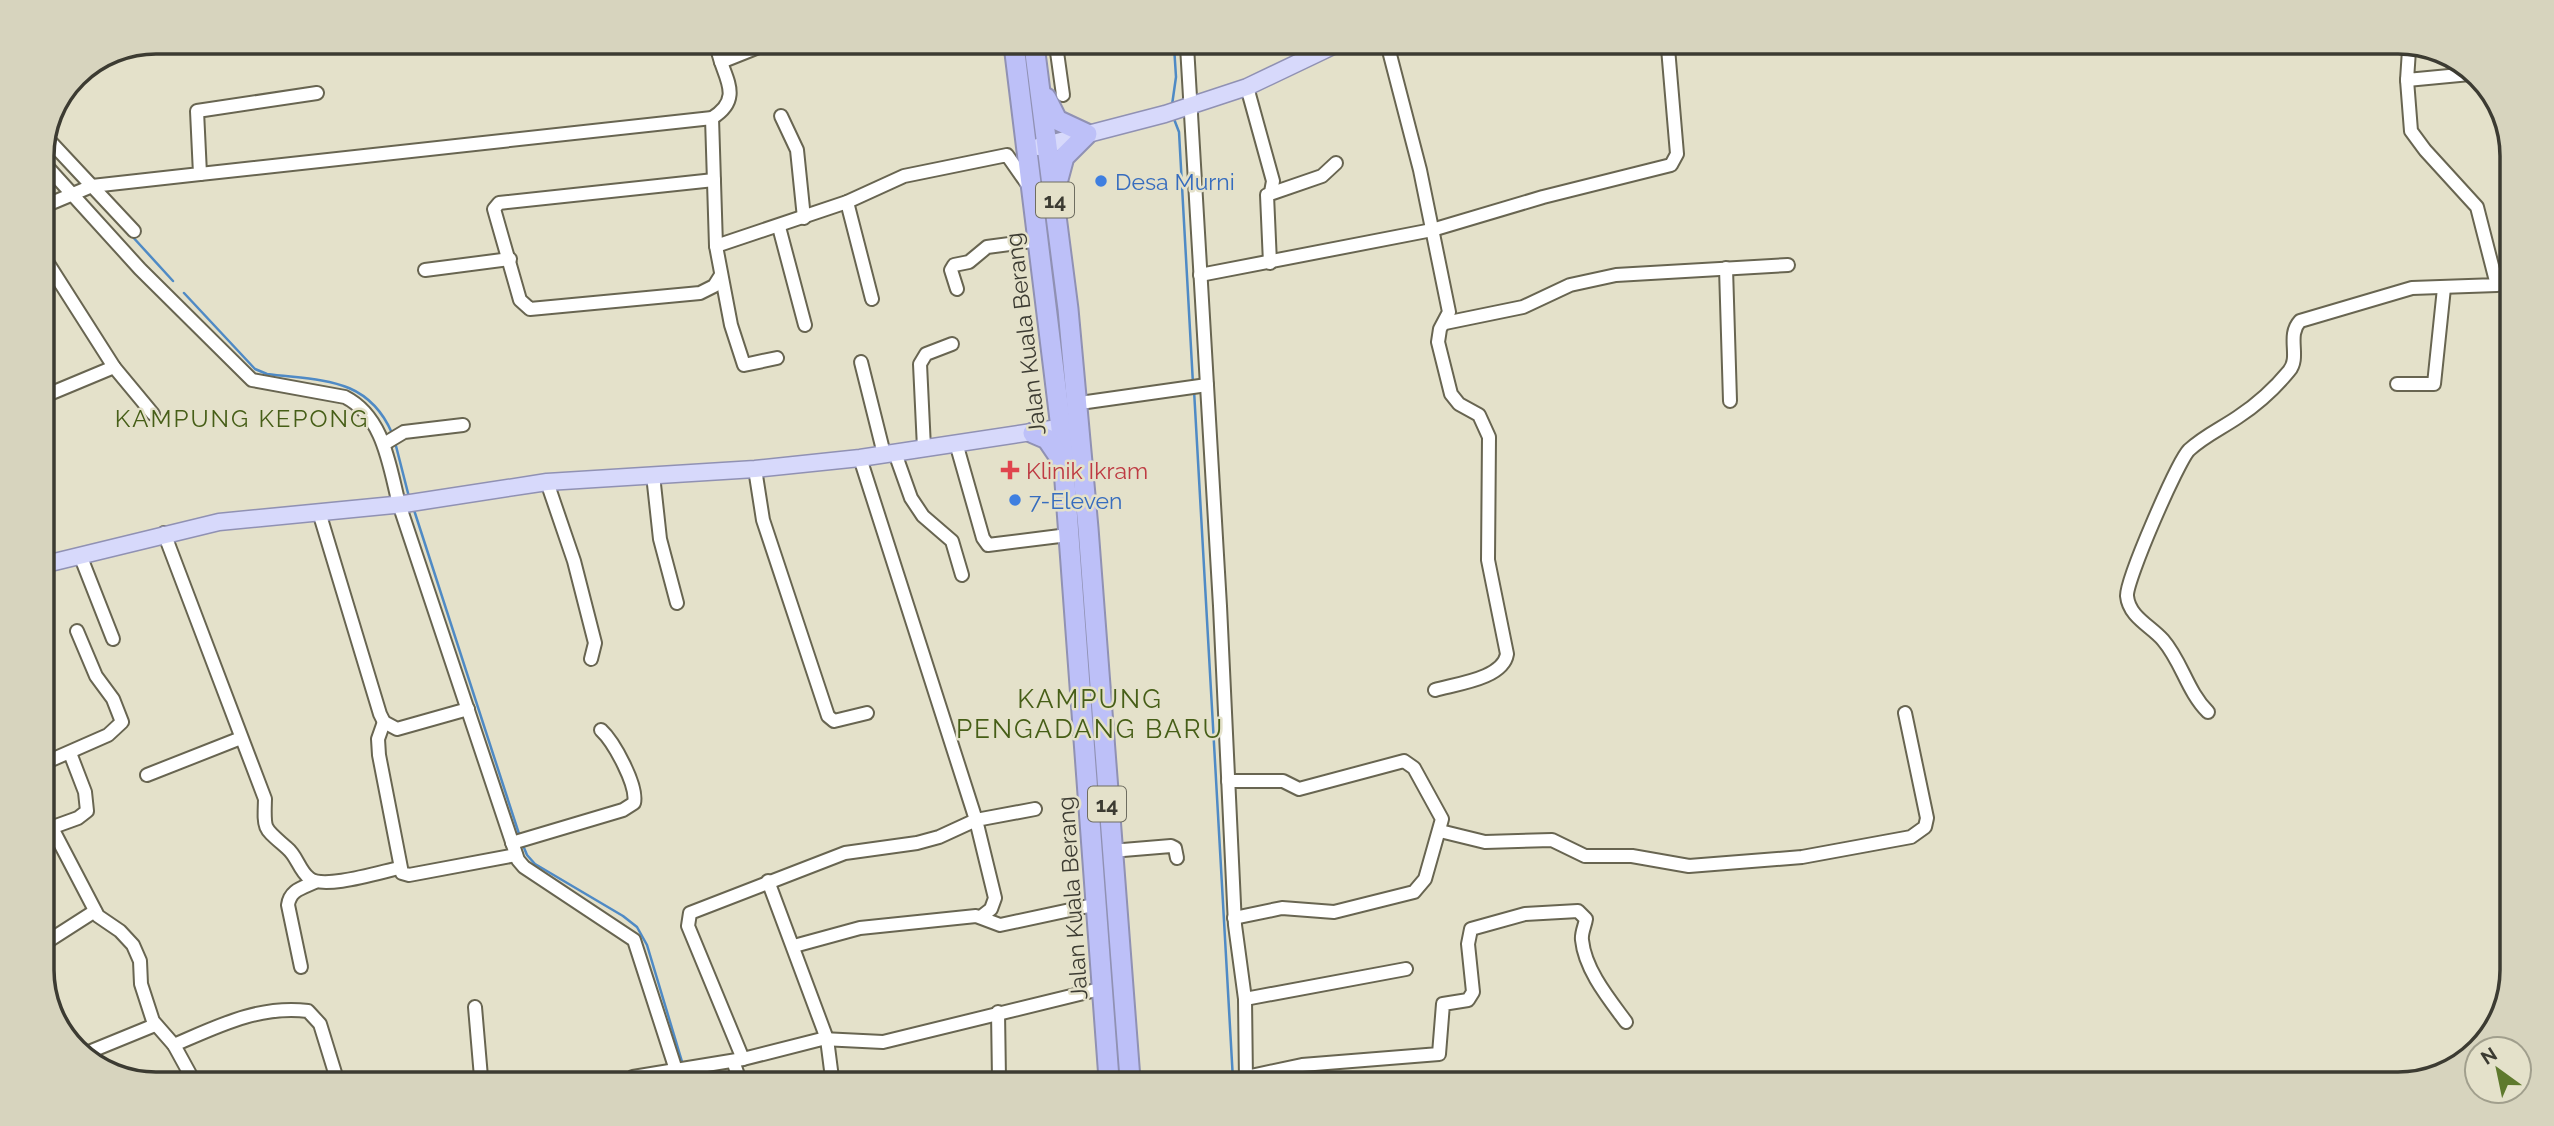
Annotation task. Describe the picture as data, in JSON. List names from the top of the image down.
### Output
{
  "streets": {
    "highway": ["14", "Jalan Kuala Berang"]
  },
  "districts": ["KAMPUNG KEPONG", "KAMPUNG PENGADANG BARU"],
  "places": {
    "other": ["Desa Murni", "7-Eleven"],
    "health": ["Klinik Ikram"]
  },
  "north": "top left"
}
